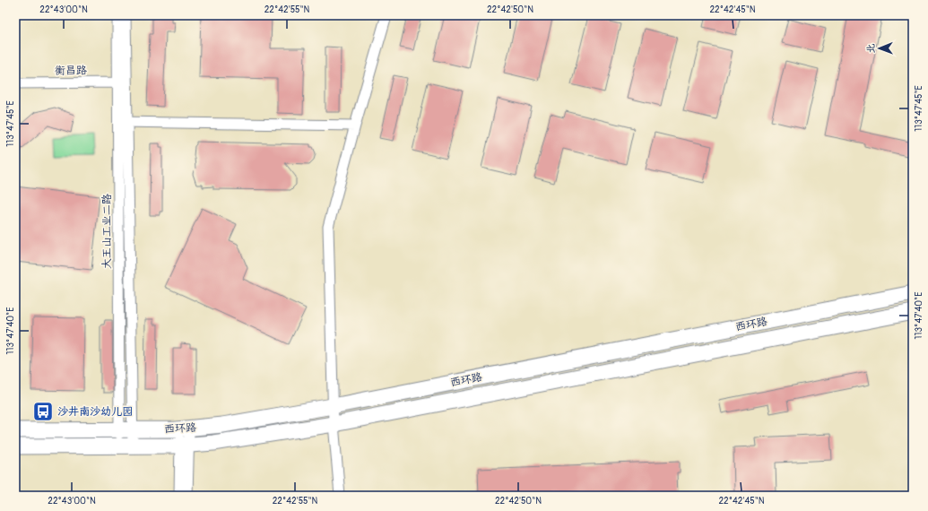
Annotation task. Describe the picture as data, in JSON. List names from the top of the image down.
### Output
{
  "streets": {
    "main road": ["西环路"],
    "street": ["衡昌路", "大王山工业二路"]
  },
  "crossings": [
    ["衡昌路", "大王山工业二路"],
    ["大王山工业二路", "西环路"]
  ],
  "places": {
    "bus stop": ["沙井南沙幼儿园"]
  },
  "north": "left",
  "coordinates": [
    "22°43'00\"N",
    "22°42'55\"N",
    "22°42'50\"N",
    "22°42'45\"N",
    "113°47'45\"E",
    "113°47'40\"E"
  ]
}
